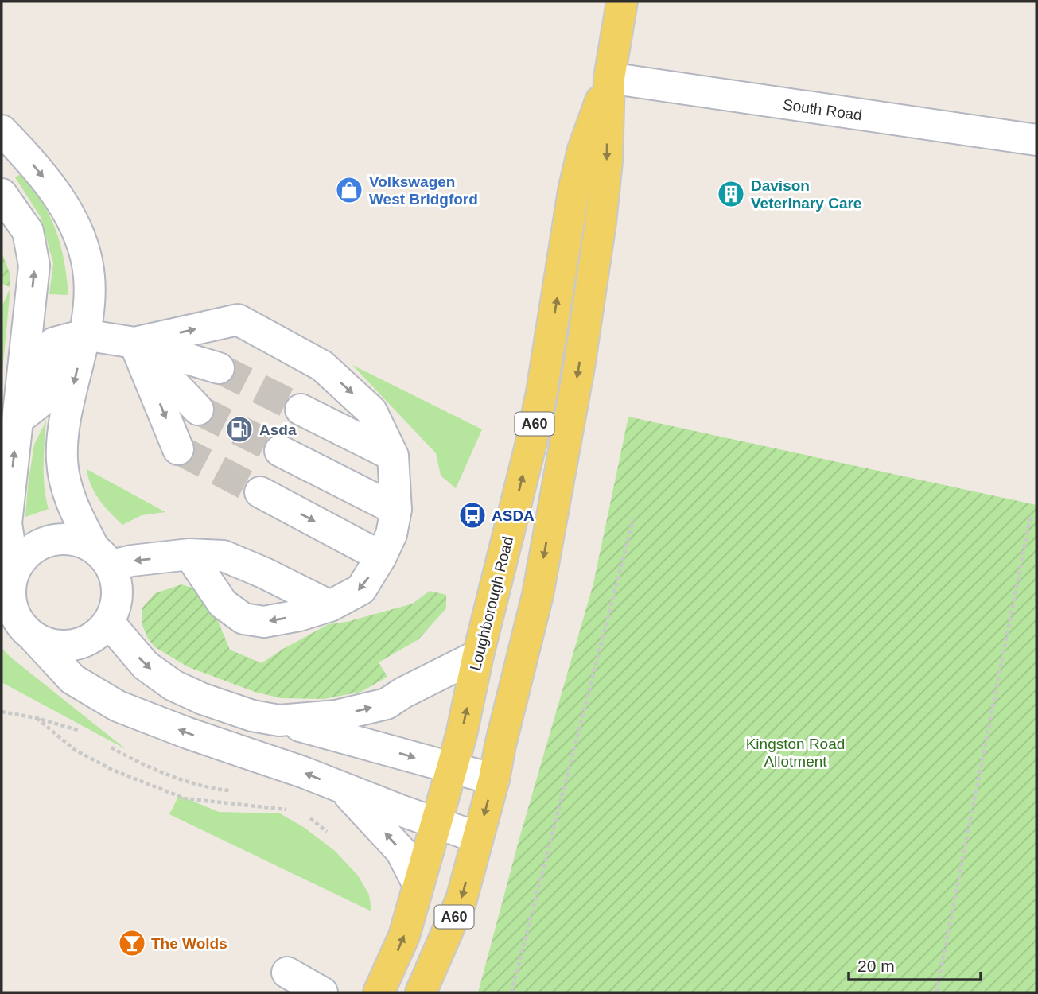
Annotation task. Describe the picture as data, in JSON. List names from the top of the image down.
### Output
{
  "streets": {
    "main road": ["A60", "Loughborough Road"],
    "street": ["South Road"]
  },
  "crossings": [
    ["South Road", "Loughborough Road"]
  ],
  "parks": ["Kingston Road Allotment"],
  "places": {
    "shop": ["Volkswagen West Bridgford"],
    "building": ["Davison Veterinary Care"],
    "fuel station": ["Asda"],
    "bus stop": ["ASDA"],
    "bar": ["The Wolds"]
  },
  "scale_bar": "20 m"
}
